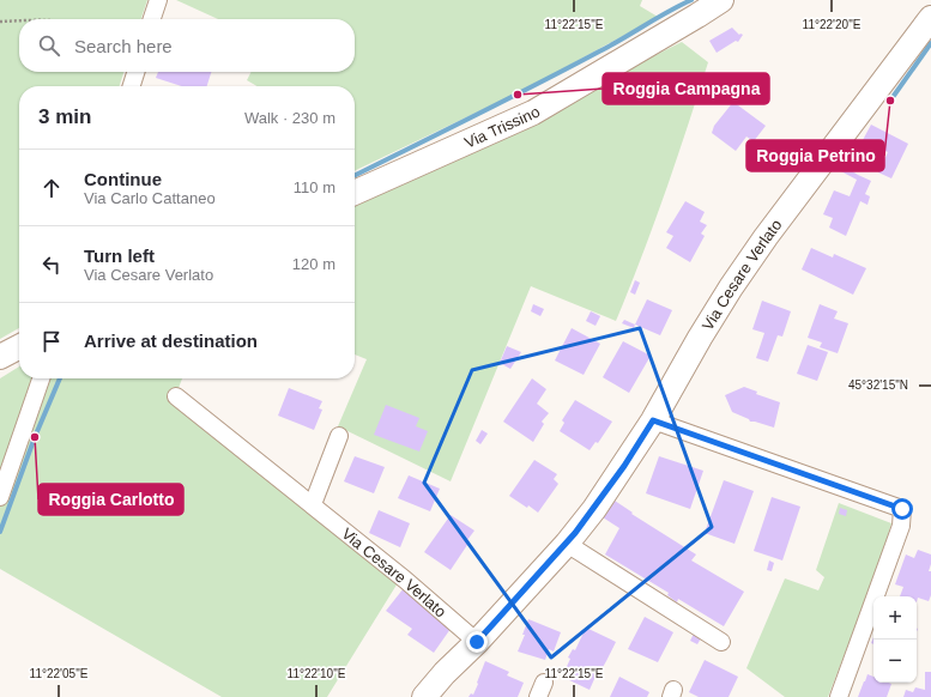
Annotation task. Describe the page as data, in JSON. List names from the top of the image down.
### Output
{
  "streets": {
    "street": ["Via Trissino", "Via Cesare Verlato"]
  },
  "places": ["Roggia Campagna", "Roggia Petrino", "Roggia Carlotto"],
  "page": {
    "search": "Search here",
    "heading": ["3 min", "Walk · 230 m"],
    "list": [
      ["Continue", "Via Carlo Cattaneo", "110 m"],
      ["Turn left", "Via Cesare Verlato", "120 m"],
      "Arrive at destination"
    ],
    "map_buttons": ["+", "−"]
  },
  "coordinates": [
    "11°22'15\"E",
    "11°22'20\"E",
    "45°32'15\"N",
    "11°22'05\"E",
    "11°22'10\"E"
  ]
}
